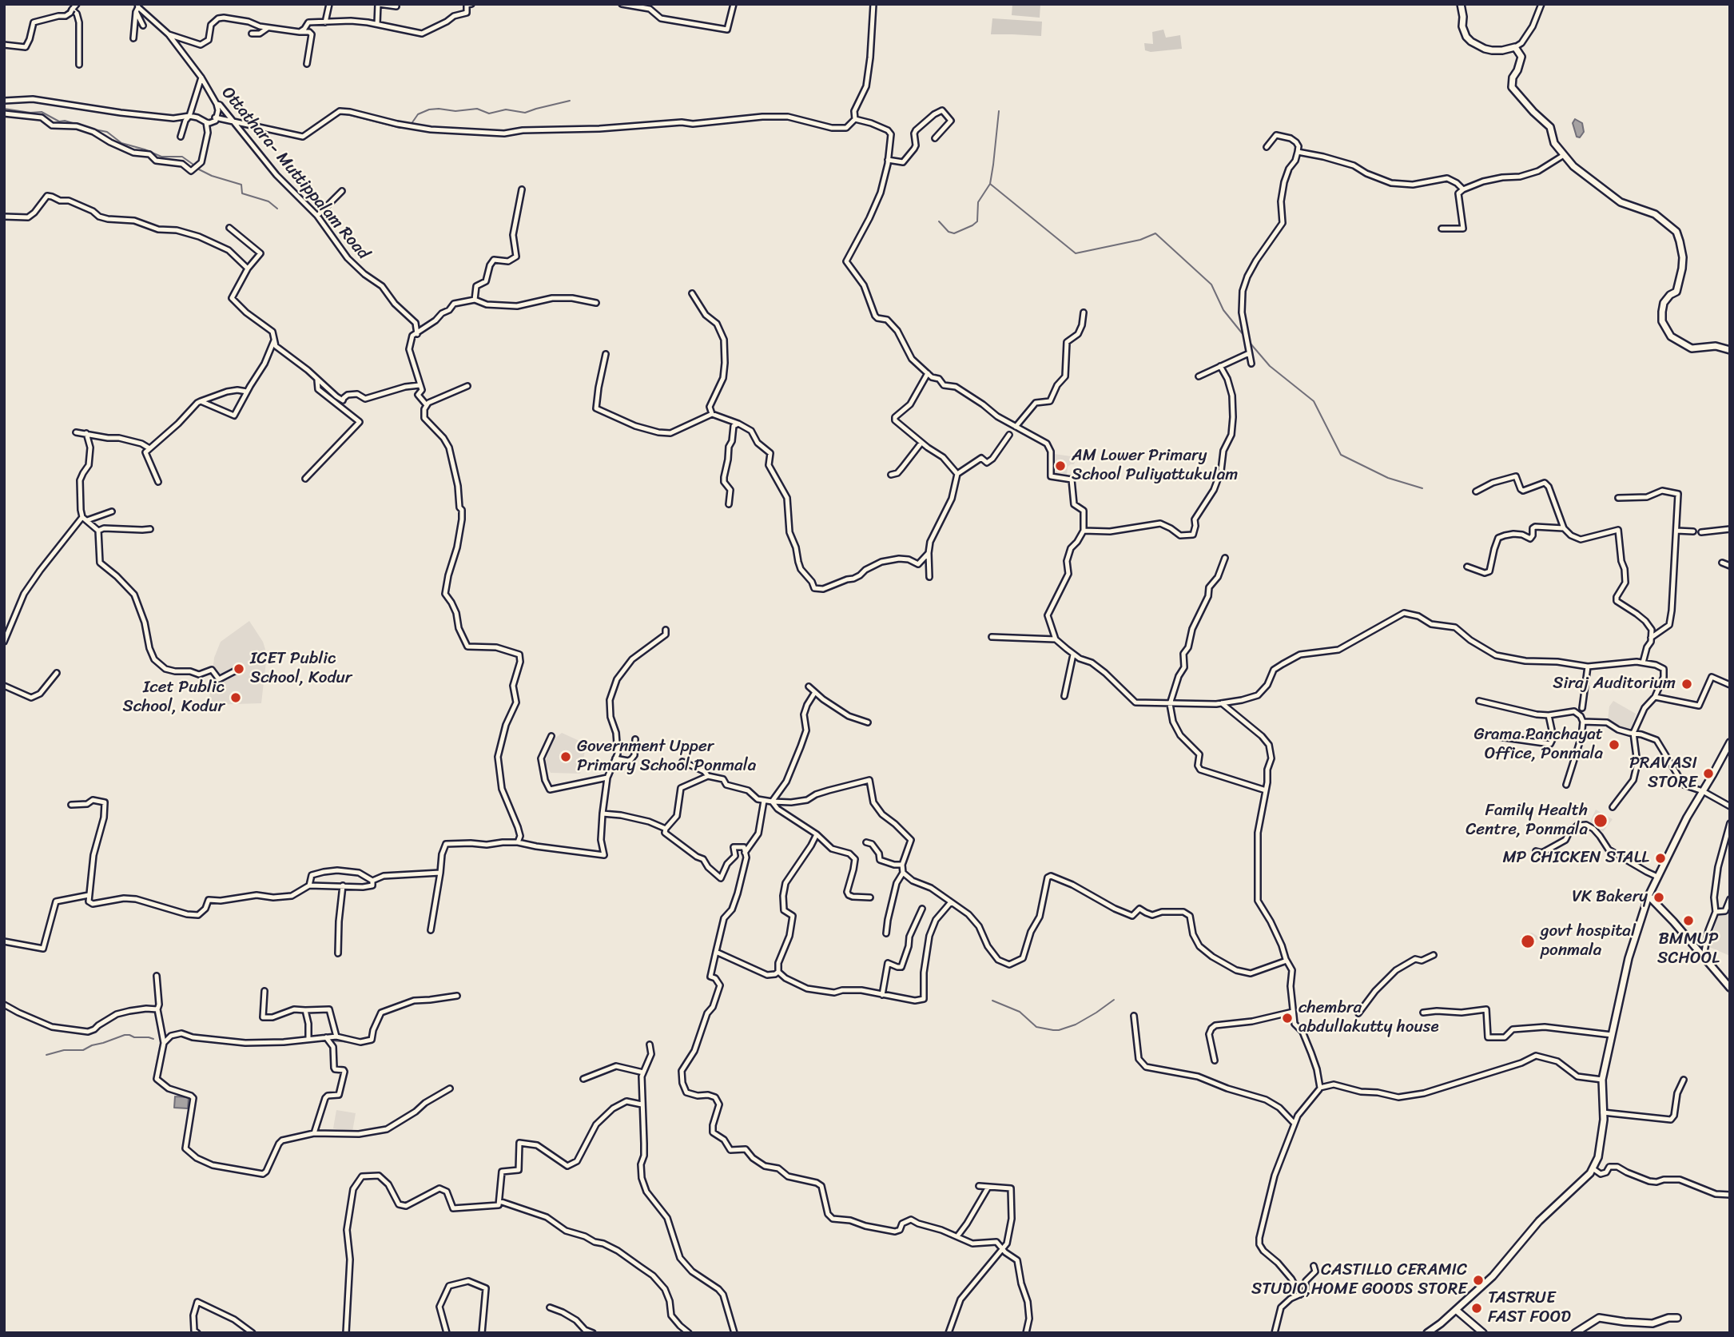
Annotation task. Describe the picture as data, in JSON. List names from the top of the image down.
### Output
{
  "streets": {
    "street": ["Ottathara- Muttippalam Road"]
  },
  "places": [
    "AM Lower Primary School Puliyattukulam",
    "ICET Public School, Kodur",
    "Siraj Auditorium",
    "Icet Public School, Kodur",
    "Grama Panchayat Office, Ponmala",
    "Government Upper Primary School Ponmala",
    "PRAVASI STORE",
    "Family Health Centre, Ponmala",
    "MP CHICKEN STALL",
    "VK Bakery",
    "BMMUP SCHOOL",
    "govt hospital ponmala",
    "chembra abdullakutty house",
    "CASTILLO CERAMIC STUDIO,HOME GOODS STORE",
    "TASTRUE FAST FOOD"
  ]
}
